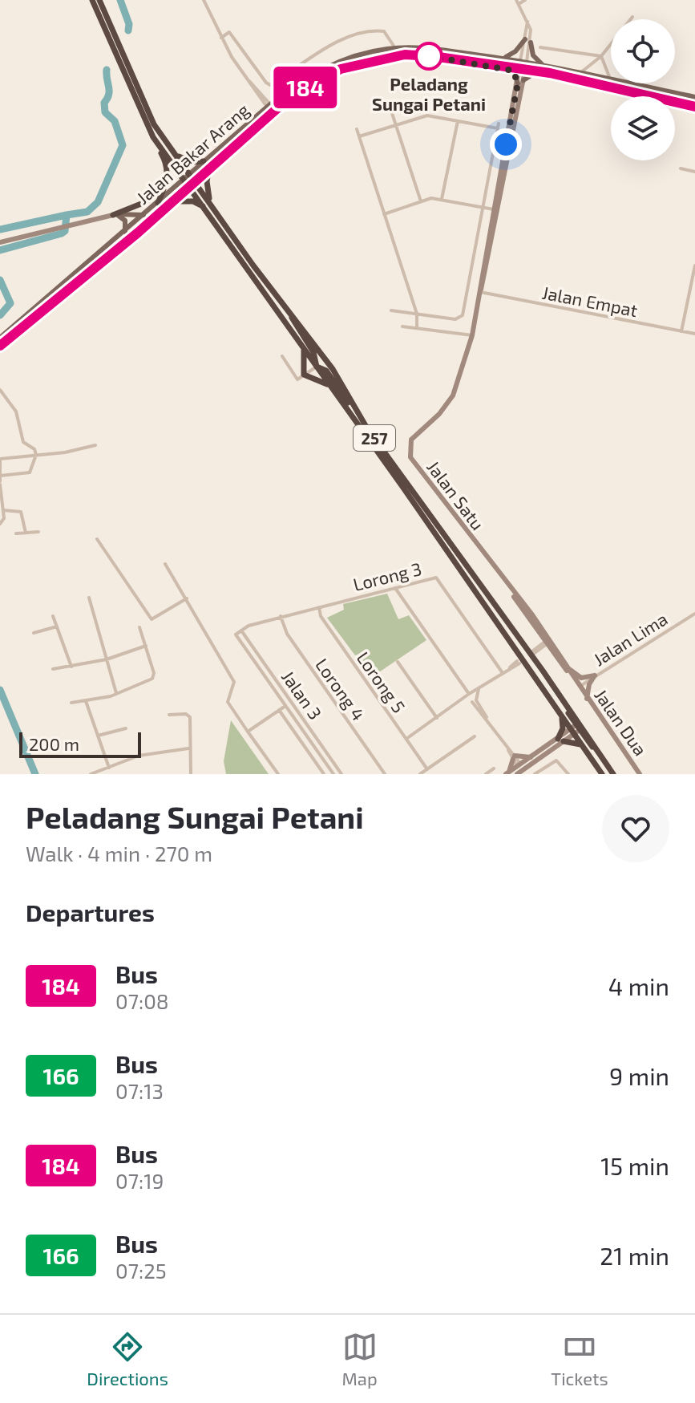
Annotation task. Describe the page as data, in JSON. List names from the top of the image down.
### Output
{
  "streets": {
    "highway": ["257"],
    "main road": ["Jalan Bakar Arang", "Jalan Satu", "Jalan Dua"],
    "street": [
      "Jalan Empat",
      "Lorong 3",
      "Jalan Lima",
      "Lorong 5",
      "Lorong 4",
      "Jalan 3"
    ]
  },
  "crossings": [
    ["Jalan Bakar Arang", "257"],
    ["Jalan Bakar Arang", "Jalan Satu"],
    ["Jalan Empat", "Jalan Satu"],
    ["Jalan Satu", "Jalan Lima"],
    ["Jalan Satu", "Jalan Dua"],
    ["Lorong 3", "Lorong 5"],
    ["Lorong 3", "Lorong 4"],
    ["Lorong 3", "Jalan 3"],
    ["Jalan Lima", "Jalan Dua"]
  ],
  "places": ["Peladang Sungai Petani"],
  "lines": ["bus line 184"],
  "scale_bar": "200 m",
  "page": {
    "on_map": "184",
    "scale": "200 m",
    "heading": [
      ["Peladang Sungai Petani", "Walk · 4 min · 270 m"],
      "Departures"
    ],
    "list": [
      {
        "mark": "184",
        "name": "Bus",
        "note": "07:08",
        "value": "4 min"
      },
      {
        "mark": "166",
        "name": "Bus",
        "note": "07:13",
        "value": "9 min"
      },
      {
        "mark": "184",
        "name": "Bus",
        "note": "07:19",
        "value": "15 min"
      },
      {
        "mark": "166",
        "name": "Bus",
        "note": "07:25",
        "value": "21 min"
      }
    ],
    "tabs": ["Directions", "Map", "Tickets"]
  }
}
